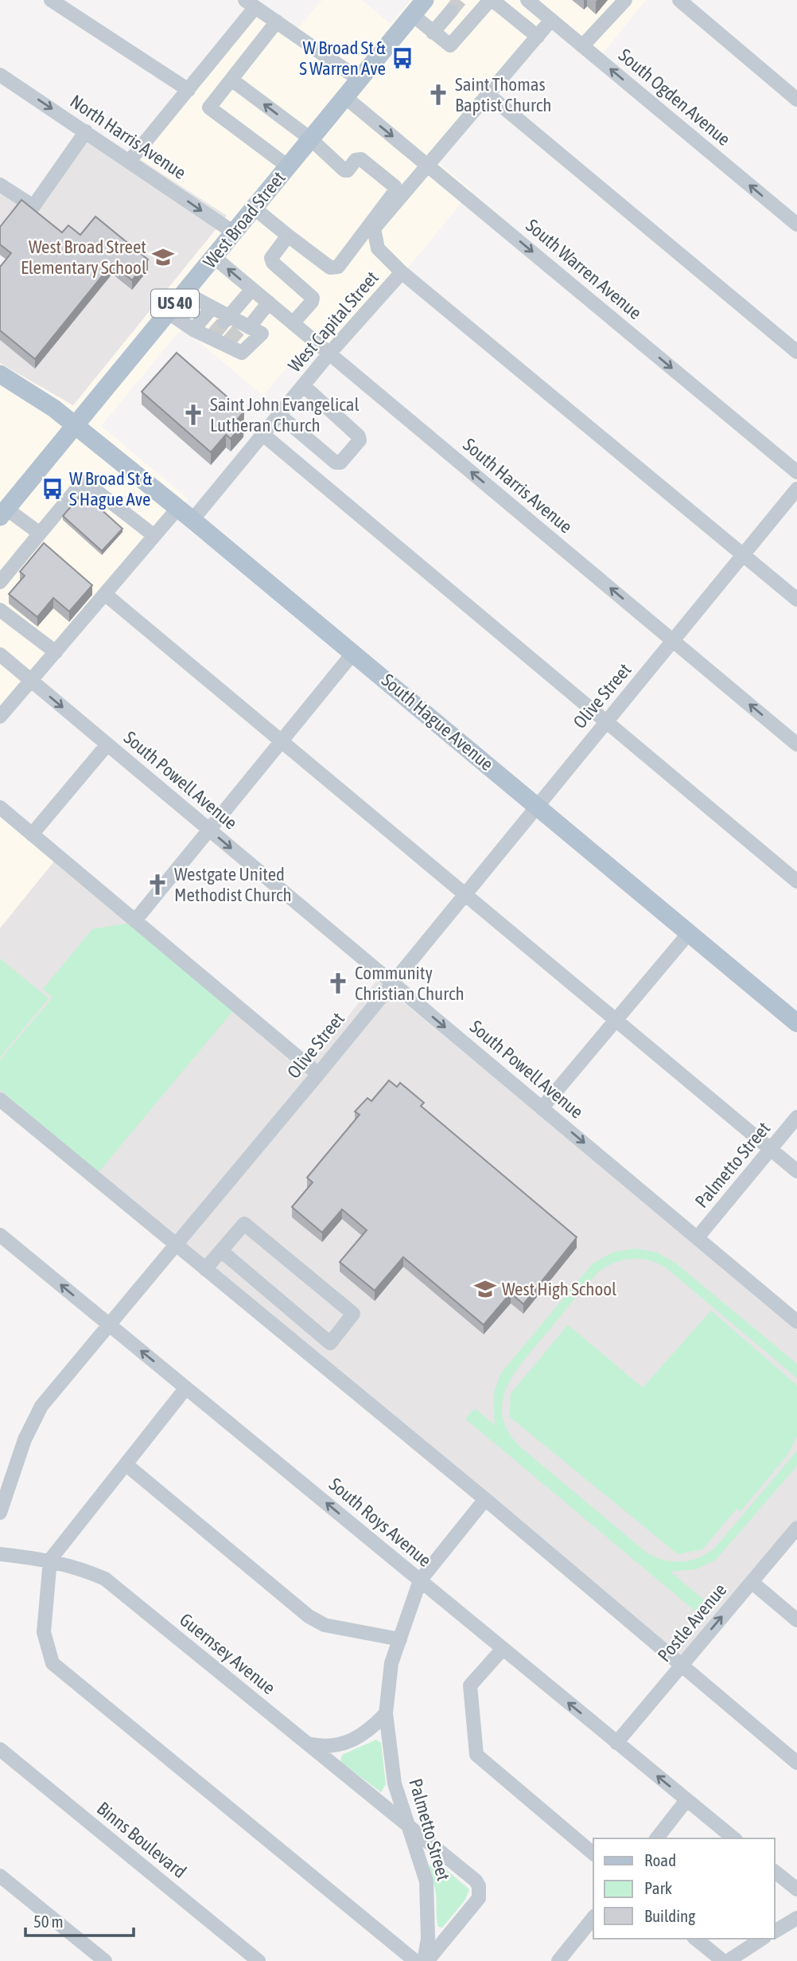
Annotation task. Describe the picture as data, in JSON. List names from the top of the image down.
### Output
{
  "streets": {
    "main road": ["West Broad Street", "US 40", "South Hague Avenue"],
    "street": [
      "South Ogden Avenue",
      "North Harris Avenue",
      "South Warren Avenue",
      "West Capital Street",
      "South Harris Avenue",
      "Olive Street",
      "South Powell Avenue",
      "Palmetto Street",
      "South Roys Avenue",
      "Postle Avenue",
      "Guernsey Avenue",
      "Binns Boulevard"
    ]
  },
  "crossings": [
    ["South Ogden Avenue", "West Capital Street"],
    ["North Harris Avenue", "West Broad Street"],
    ["West Broad Street", "South Warren Avenue"],
    ["West Broad Street", "South Harris Avenue"],
    ["West Broad Street", "South Hague Avenue"],
    ["South Warren Avenue", "West Capital Street"],
    ["West Capital Street", "South Harris Avenue"],
    ["West Capital Street", "South Hague Avenue"],
    ["South Harris Avenue", "Olive Street"],
    ["Olive Street", "South Hague Avenue"],
    ["Olive Street", "South Powell Avenue"],
    ["Olive Street", "South Roys Avenue"],
    ["South Powell Avenue", "Palmetto Street"],
    ["Palmetto Street", "South Roys Avenue"],
    ["Palmetto Street", "Guernsey Avenue"],
    ["South Roys Avenue", "Postle Avenue"]
  ],
  "one_way": ["Postle Avenue"],
  "places": {
    "bus stop": ["W Broad St & S Warren Ave", "W Broad St & S Hague Ave"],
    "church": [
      "Saint Thomas Baptist Church",
      "Saint John Evangelical Lutheran Church",
      "Westgate United Methodist Church",
      "Community Christian Church"
    ],
    "school or university": ["West Broad Street Elementary School", "West High School"]
  },
  "legend": ["Road", "Park", "Building"],
  "scale_bar": "50 m"
}
